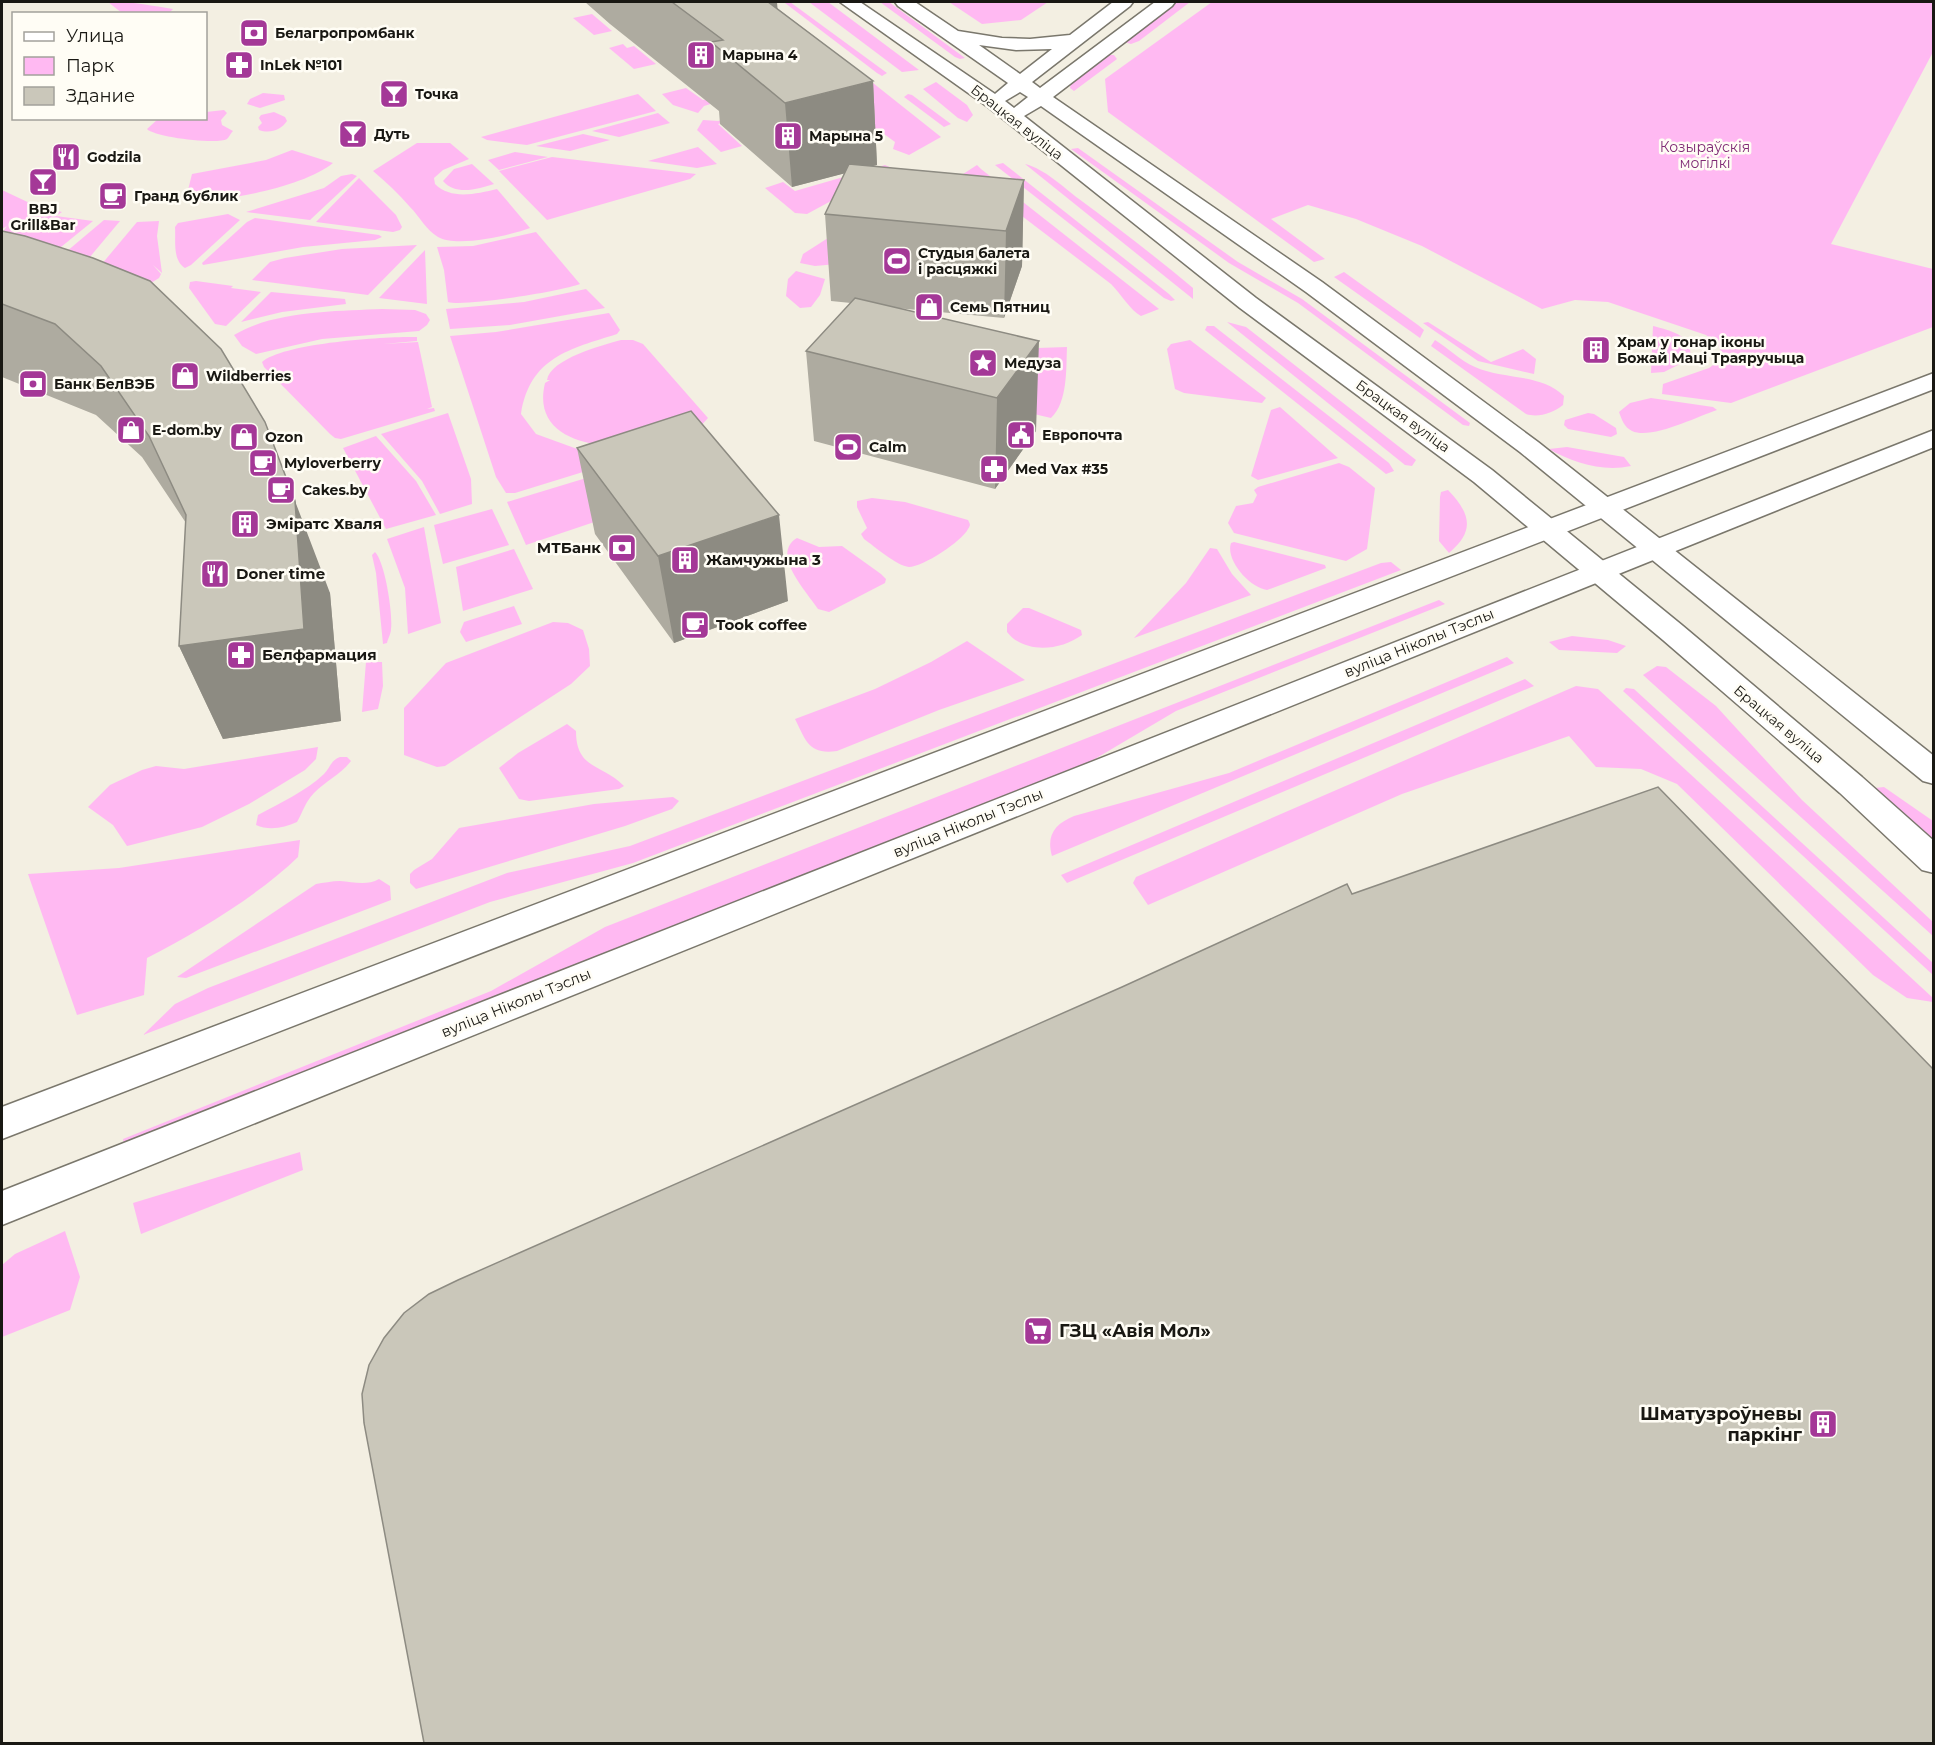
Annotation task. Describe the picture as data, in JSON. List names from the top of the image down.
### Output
{
  "streets": {
    "street": ["Брацкая вуліца", "вуліца Ніколы Тэслы"]
  },
  "crossings": [
    ["Брацкая вуліца", "вуліца Ніколы Тэслы"]
  ],
  "parks": ["Козыраўскія могілкі"],
  "places": {
    "bank": ["Белагропромбанк", "Банк БелВЭБ", "МТБанк"],
    "building": [
      "Марына 4",
      "Марына 5",
      "Храм у гонар іконы Божай Маці Траяручыца",
      "Эміратс Хваля",
      "Жамчужына 3",
      "Шматузроўневы паркінг"
    ],
    "pharmacy": ["InLek №101", "Med Vax #35", "Белфармация"],
    "bar": ["Точка", "Дуть", "BBJ Grill&Bar"],
    "restaurant": ["Godzila", "Doner time"],
    "cafe": [
      "Гранд бублик",
      "Myloverberry",
      "Cakes.by",
      "Took coffee"
    ],
    "sports": ["Студыя балета і расцяжкі", "Calm"],
    "shop": [
      "Семь Пятниц",
      "Wildberries",
      "E-dom.by",
      "Ozon"
    ],
    "place": ["Медуза"],
    "public building": ["Европочта"],
    "supermarket": ["ГЗЦ «Авія Мол»"]
  },
  "legend": ["Улица", "Парк", "Здание"]
}
